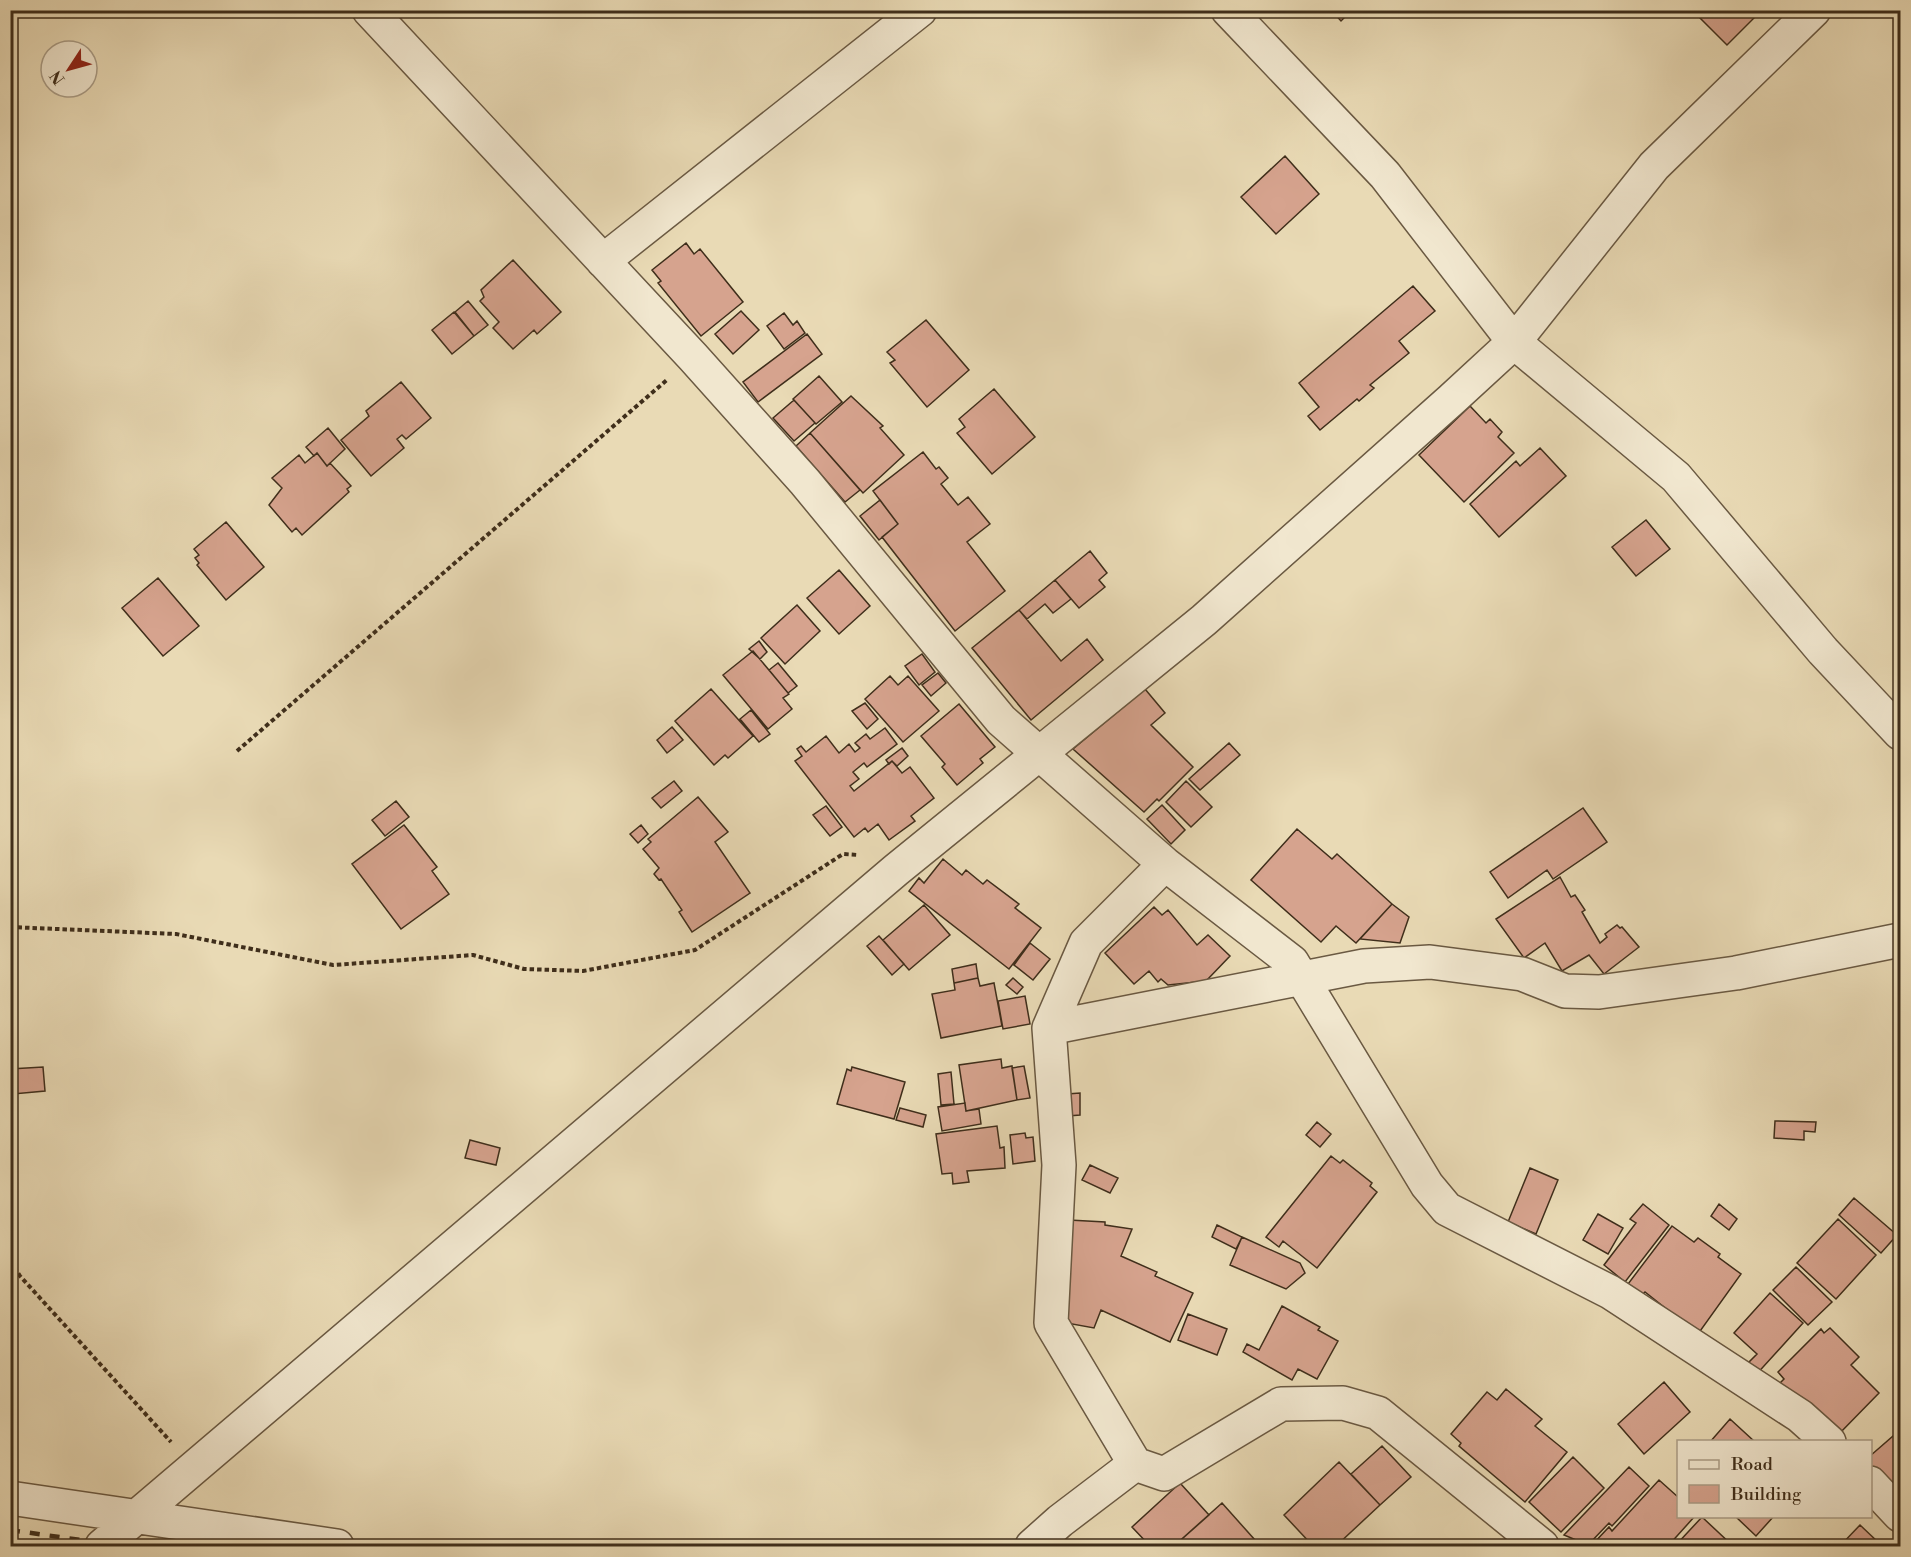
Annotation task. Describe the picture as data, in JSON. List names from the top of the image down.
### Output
{
  "legend": ["Road", "Building"],
  "north": "bottom left"
}
